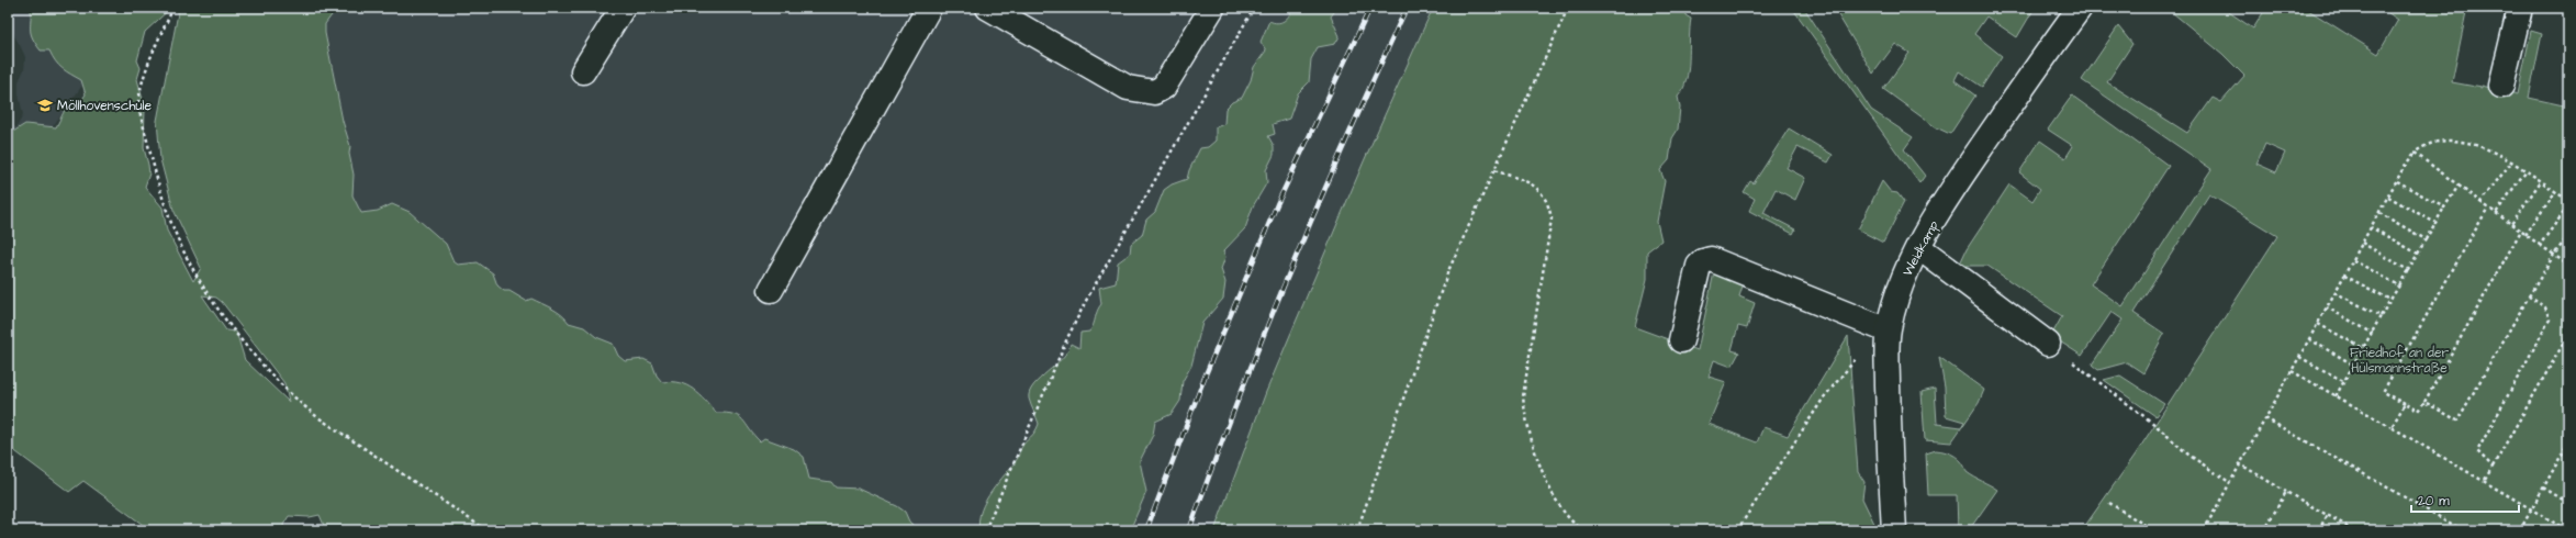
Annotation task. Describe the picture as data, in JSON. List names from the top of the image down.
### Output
{
  "streets": {
    "street": ["Weidkamp"]
  },
  "parks": ["Friedhof an der Hülsmannstraße"],
  "places": {
    "school or university": ["Möllhovenschule"]
  },
  "scale_bar": "20 m"
}
